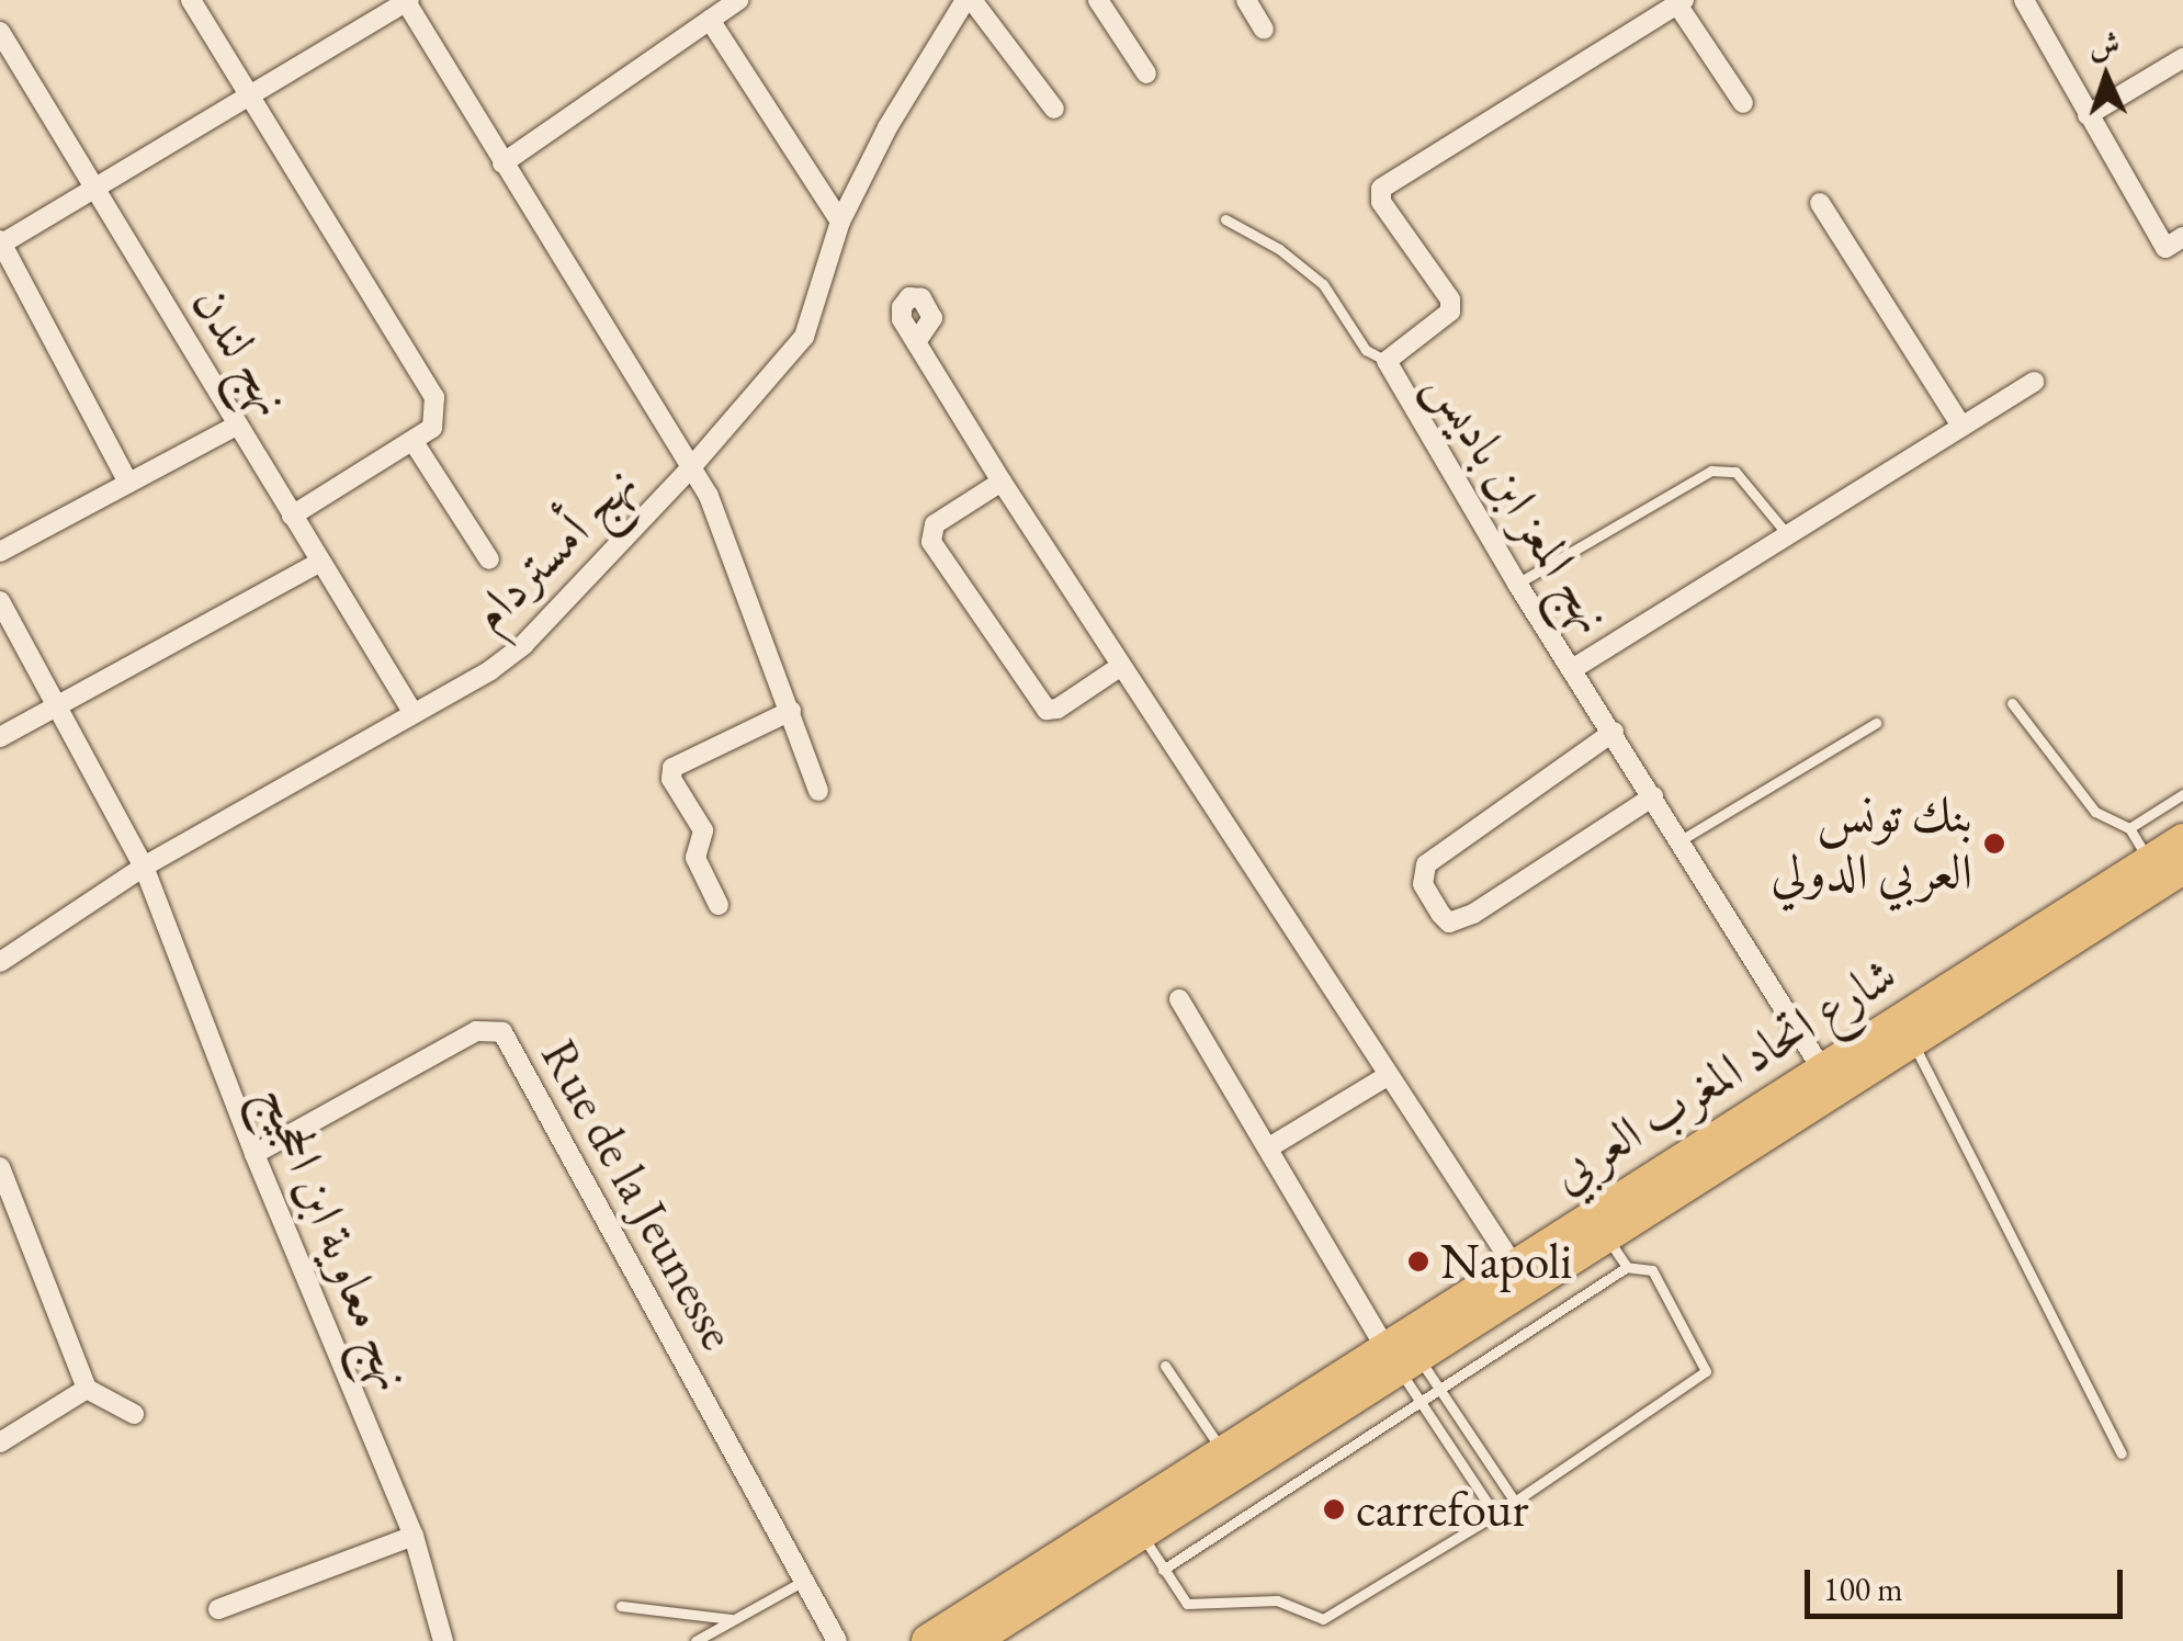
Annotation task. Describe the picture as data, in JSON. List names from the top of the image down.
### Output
{
  "streets": {
    "main road": ["شارع اتحاد المغرب العربي"],
    "street": [
      "نهج لندن",
      "نهج المعز ابن باديس",
      "نهج أمستردام",
      "Rue de la Jeunesse",
      "نهج معاوية ابن الحجيج"
    ]
  },
  "crossings": [
    ["نهج لندن", "نهج أمستردام"],
    ["نهج المعز ابن باديس", "شارع اتحاد المغرب العربي"],
    ["نهج أمستردام", "نهج معاوية ابن الحجيج"],
    ["Rue de la Jeunesse", "نهج معاوية ابن الحجيج"]
  ],
  "places": ["بنك تونس العربي الدولي", "Napoli", "carrefour"],
  "scale_bar": "100 m",
  "north": "top"
}
